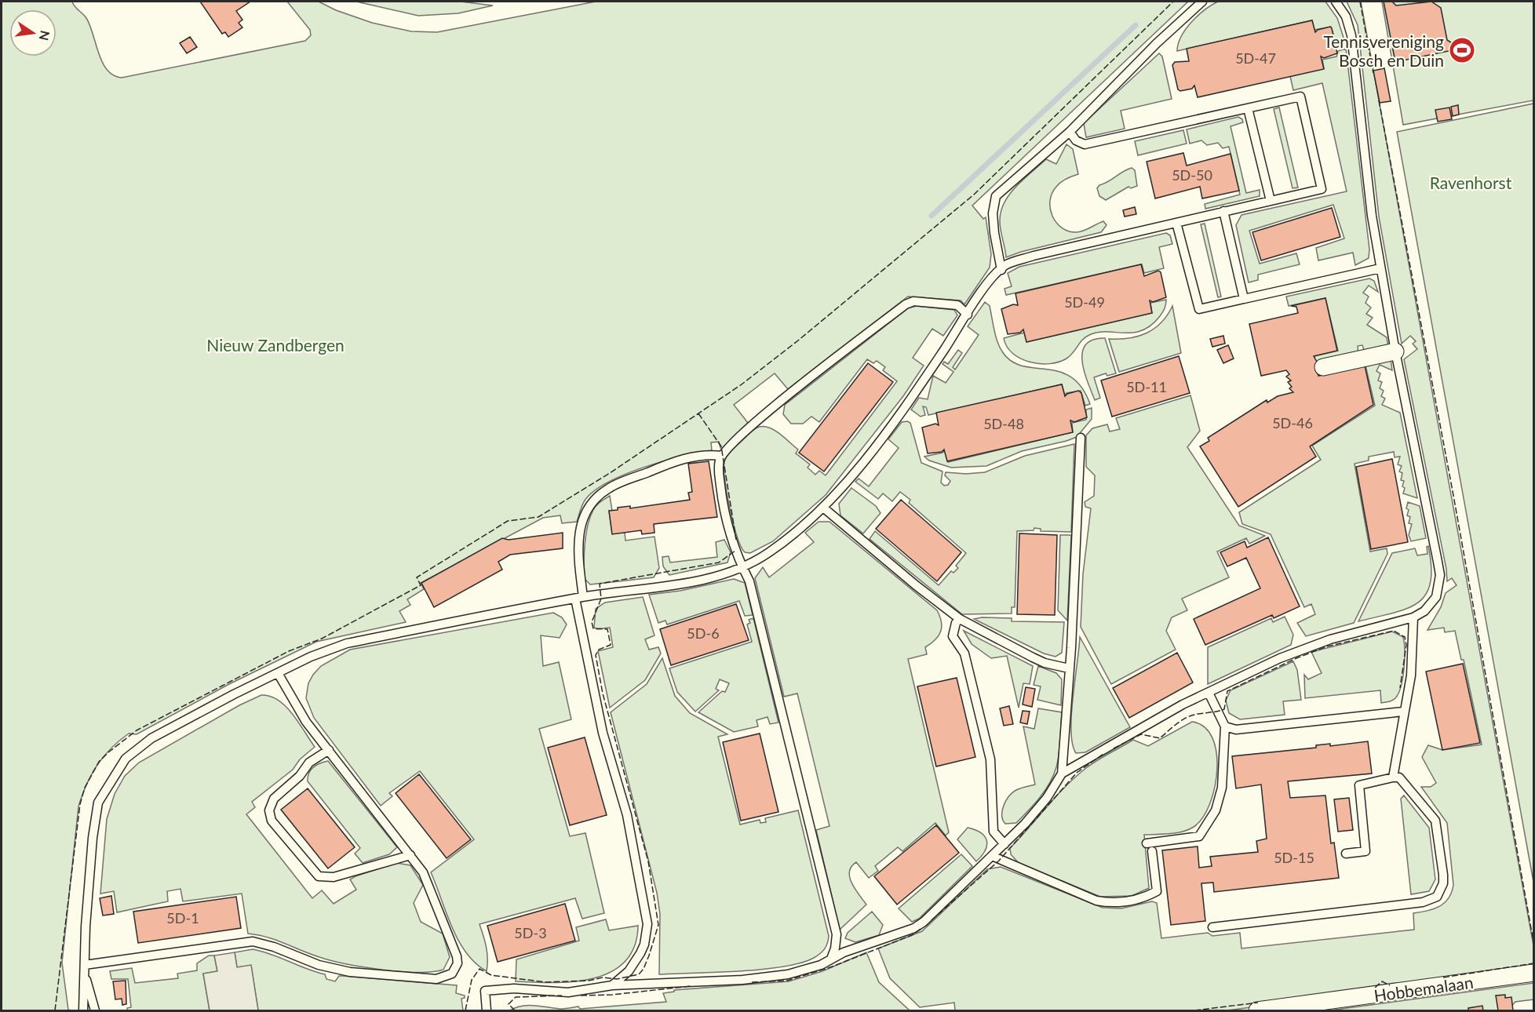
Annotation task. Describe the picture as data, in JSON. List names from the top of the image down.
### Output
{
  "streets": {
    "street": ["Hobbemalaan"]
  },
  "parks": ["Ravenhorst", "Nieuw Zandbergen"],
  "places": {
    "sports": ["Tennisvereniging Bosch en Duin"]
  },
  "house_numbers": [
    "5D-47",
    "5D-50",
    "5D-49",
    "5D-11",
    "5D-46",
    "5D-48",
    "5D-6",
    "5D-15",
    "5D-1",
    "5D-3"
  ],
  "north": "right"
}
